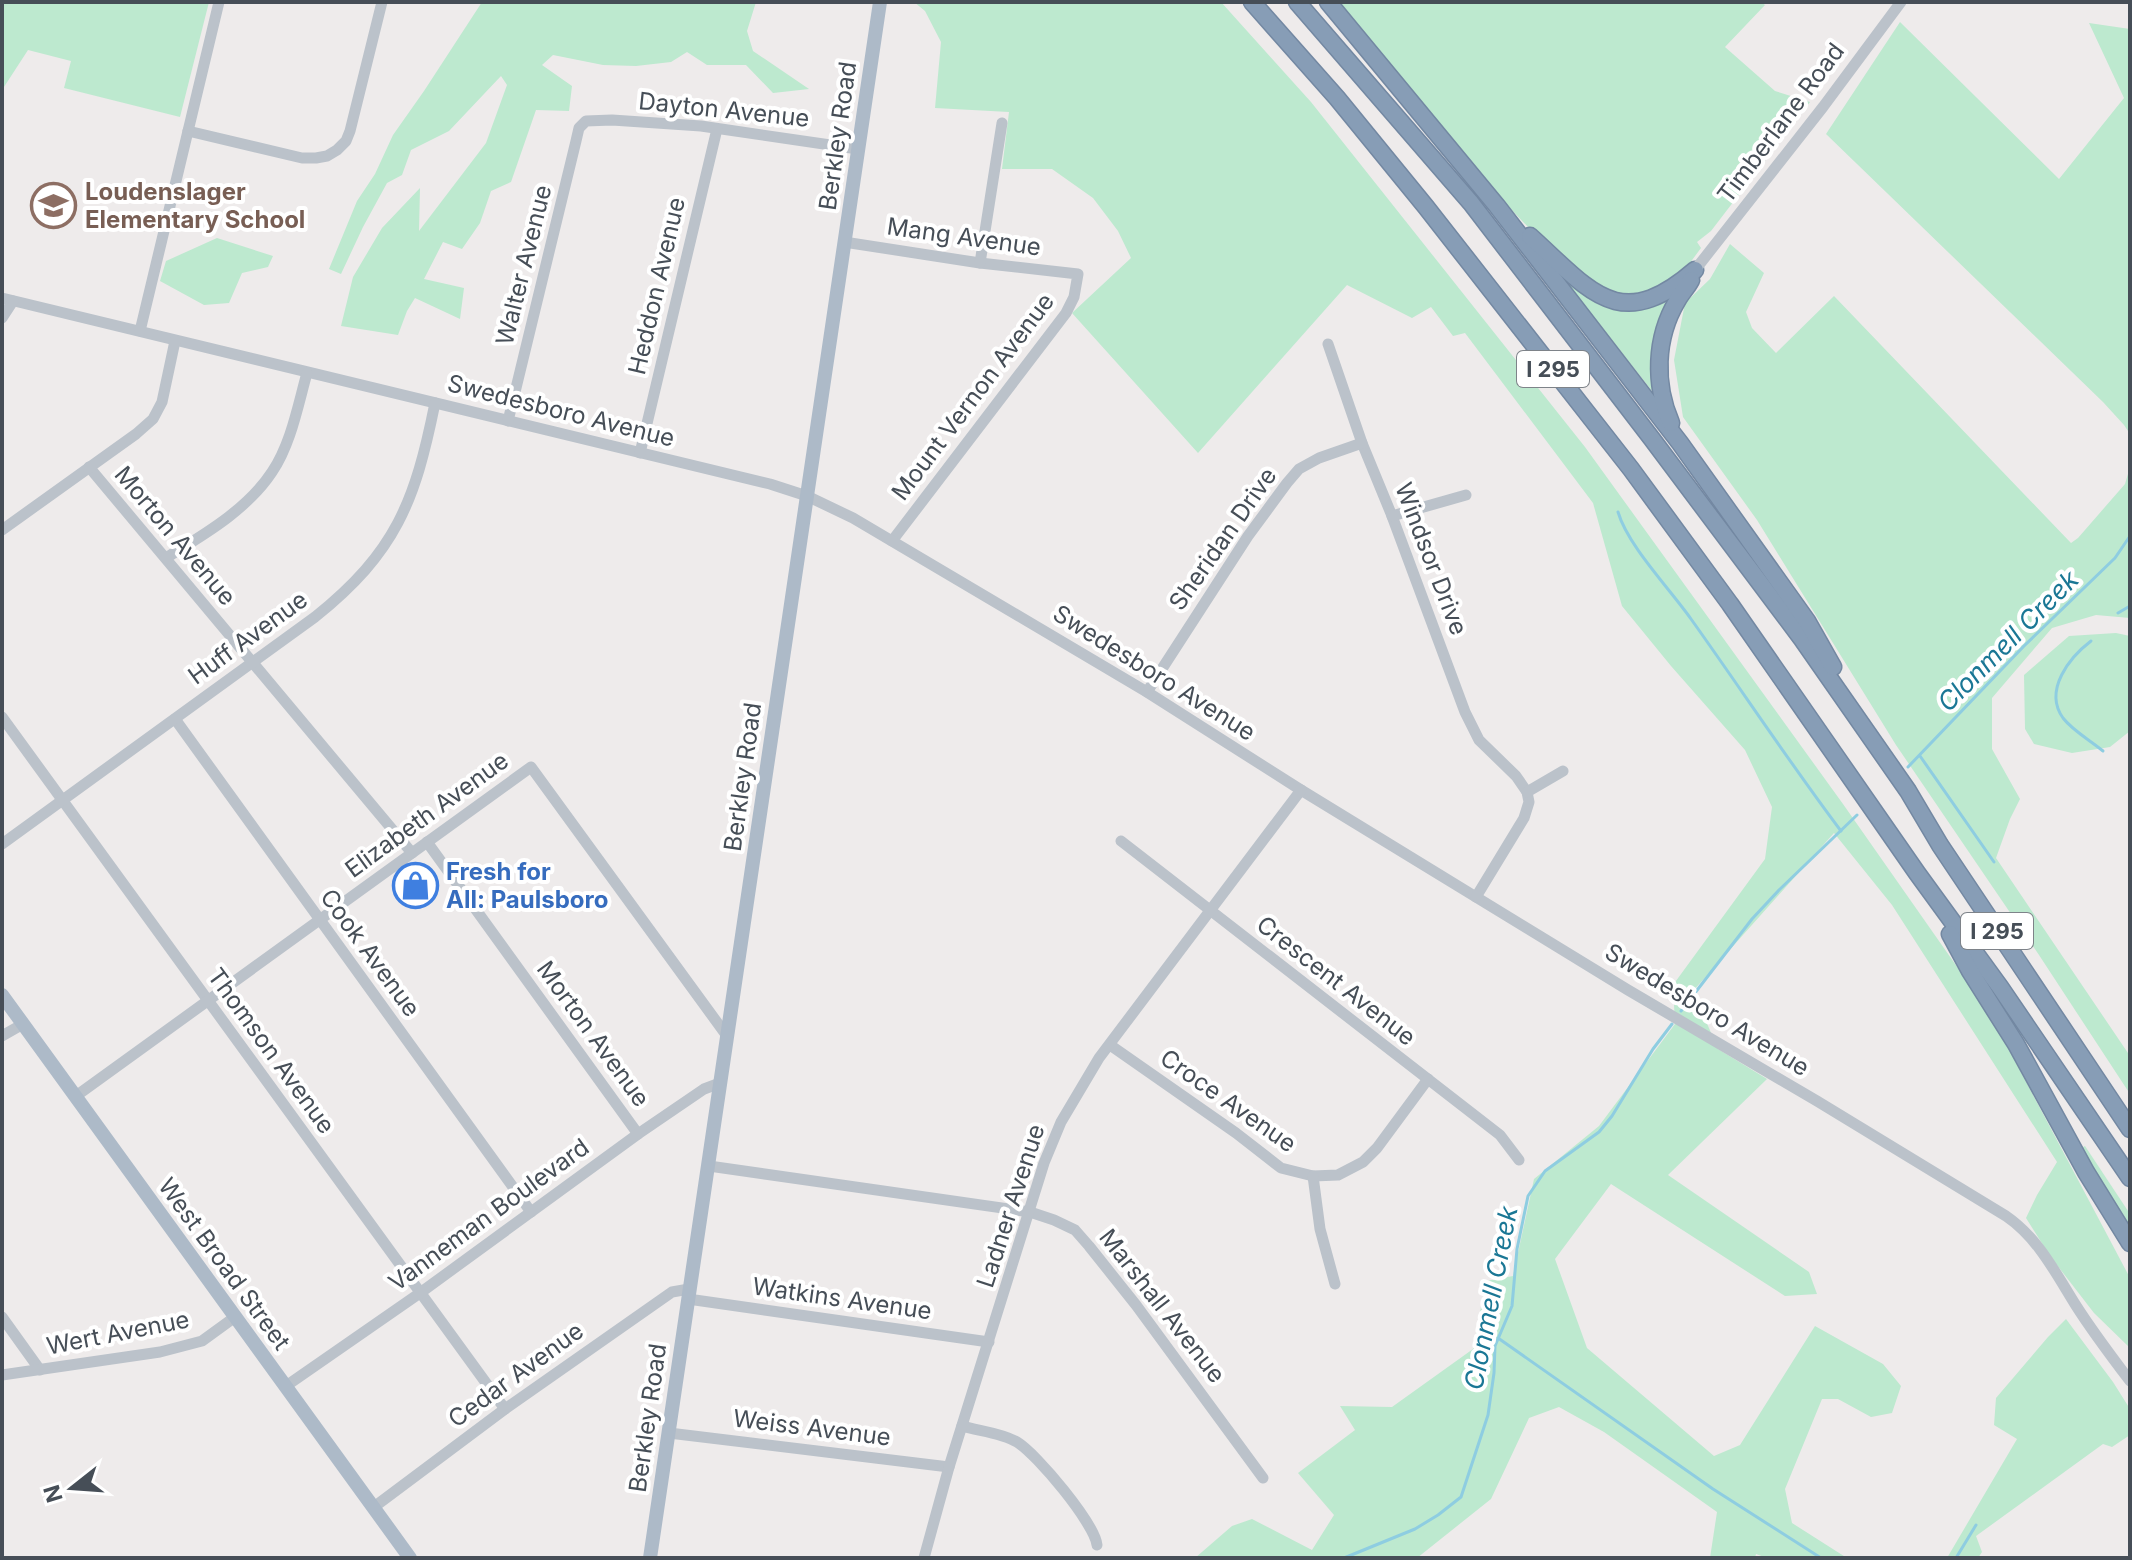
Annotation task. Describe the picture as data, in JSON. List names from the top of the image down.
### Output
{
  "streets": {
    "highway": ["I 295"],
    "main road": ["Berkley Road", "West Broad Street"],
    "street": [
      "Dayton Avenue",
      "Timberlane Road",
      "Mang Avenue",
      "Walter Avenue",
      "Heddon Avenue",
      "Mount Vernon Avenue",
      "Swedesboro Avenue",
      "Morton Avenue",
      "Sheridan Drive",
      "Windsor Drive",
      "Huff Avenue",
      "Elizabeth Avenue",
      "Cook Avenue",
      "Crescent Avenue",
      "Thomson Avenue",
      "Croce Avenue",
      "Ladner Avenue",
      "Vanneman Boulevard",
      "Watkins Avenue",
      "Marshall Avenue",
      "Wert Avenue",
      "Cedar Avenue",
      "Weiss Avenue"
    ]
  },
  "crossings": [
    ["Dayton Avenue", "Berkley Road"],
    ["Dayton Avenue", "Walter Avenue"],
    ["Dayton Avenue", "Heddon Avenue"],
    ["Berkley Road", "Mang Avenue"],
    ["Berkley Road", "Swedesboro Avenue"],
    ["Berkley Road", "Elizabeth Avenue"],
    ["Berkley Road", "Vanneman Boulevard"],
    ["Berkley Road", "Watkins Avenue"],
    ["Berkley Road", "Marshall Avenue"],
    ["Berkley Road", "Cedar Avenue"],
    ["Berkley Road", "Weiss Avenue"],
    ["Mang Avenue", "Mount Vernon Avenue"],
    ["Walter Avenue", "Swedesboro Avenue"],
    ["Heddon Avenue", "Swedesboro Avenue"],
    ["Mount Vernon Avenue", "Swedesboro Avenue"],
    ["Swedesboro Avenue", "Sheridan Drive"],
    ["Swedesboro Avenue", "Huff Avenue"],
    ["Swedesboro Avenue", "Ladner Avenue"],
    ["Morton Avenue", "Huff Avenue"],
    ["Morton Avenue", "Elizabeth Avenue"],
    ["Morton Avenue", "Vanneman Boulevard"],
    ["Sheridan Drive", "Windsor Drive"],
    ["Huff Avenue", "Cook Avenue"],
    ["Huff Avenue", "Thomson Avenue"],
    ["Elizabeth Avenue", "Cook Avenue"],
    ["Elizabeth Avenue", "Thomson Avenue"],
    ["Elizabeth Avenue", "West Broad Street"],
    ["Cook Avenue", "Vanneman Boulevard"],
    ["Crescent Avenue", "Croce Avenue"],
    ["Crescent Avenue", "Ladner Avenue"],
    ["Thomson Avenue", "Vanneman Boulevard"],
    ["Thomson Avenue", "Cedar Avenue"],
    ["Croce Avenue", "Ladner Avenue"],
    ["Ladner Avenue", "Watkins Avenue"],
    ["Ladner Avenue", "Marshall Avenue"],
    ["Ladner Avenue", "Weiss Avenue"],
    ["Vanneman Boulevard", "West Broad Street"],
    ["West Broad Street", "Wert Avenue"],
    ["West Broad Street", "Cedar Avenue"],
    ["Watkins Avenue", "Cedar Avenue"]
  ],
  "water": ["Clonmell Creek"],
  "places": {
    "school or university": ["Loudenslager Elementary School"],
    "shop": ["Fresh for All: Paulsboro"]
  },
  "north": "left"
}
